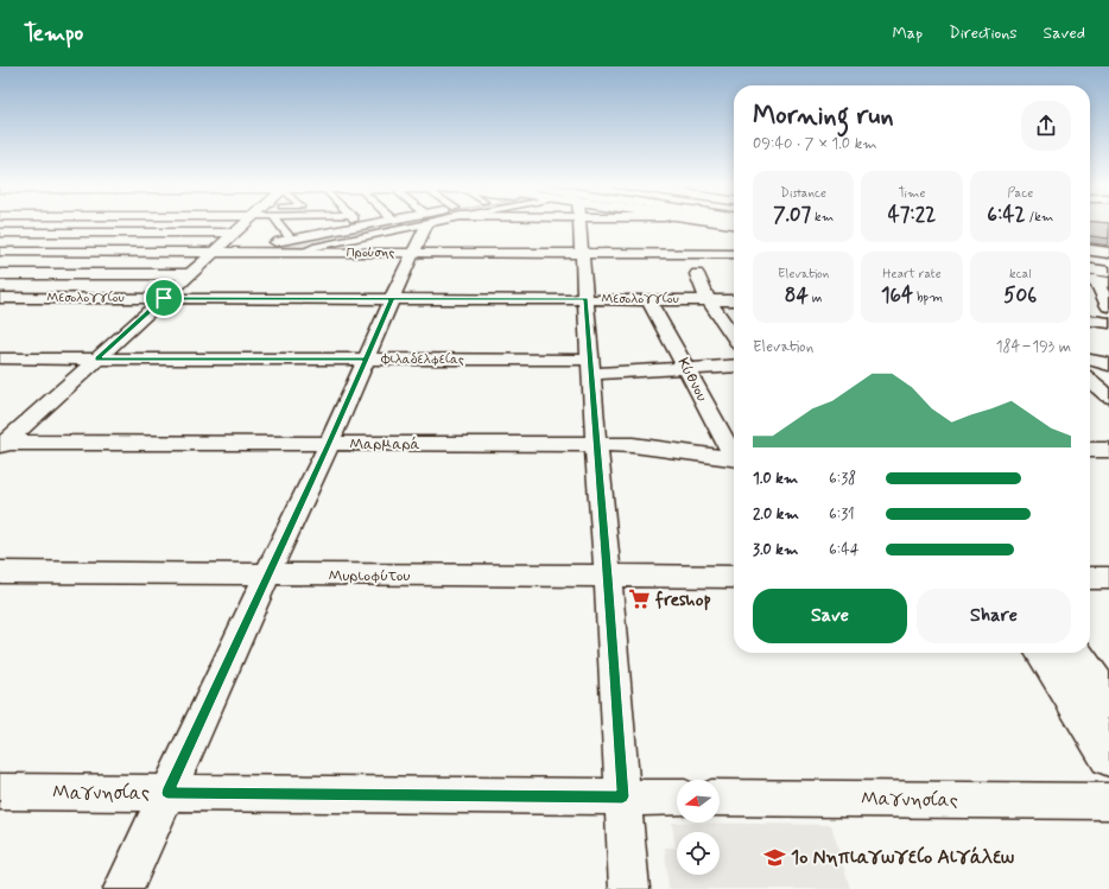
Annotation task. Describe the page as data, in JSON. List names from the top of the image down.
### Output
{
  "streets": {
    "street": [
      "Προύσης",
      "Μεσολογγίου",
      "Φιλαδελφείας",
      "Κύθνου",
      "Μαρμαρά",
      "Μυριοφύτου",
      "Μαγνησίας"
    ]
  },
  "crossings": [
    ["Μεσολογγίου", "Κύθνου"],
    ["Φιλαδελφείας", "Κύθνου"]
  ],
  "places": {
    "supermarket": ["freshop"],
    "school or university": ["1ο Νηπιαγωγείο Αιγάλεω"]
  },
  "north": "left",
  "page": {
    "header": "Tempo",
    "nav": ["Map", "Directions", "Saved"],
    "heading": ["Morning run", "09:40 · 7 × 1.0 km"],
    "stats": [
      ["Distance", "7.07 km"],
      ["Time", "47:22"],
      ["Pace", "6:42 /km"],
      ["Elevation", "84 m"],
      ["Heart rate", "164 bpm"],
      ["kcal", "506"]
    ],
    "chart": ["Elevation", "184–193 m"],
    "list": [
      {
        "name": "1.0 km",
        "note": "6:38"
      },
      {
        "name": "2.0 km",
        "note": "6:31"
      },
      {
        "name": "3.0 km",
        "note": "6:44"
      }
    ],
    "buttons": ["Save", "Share"]
  }
}
